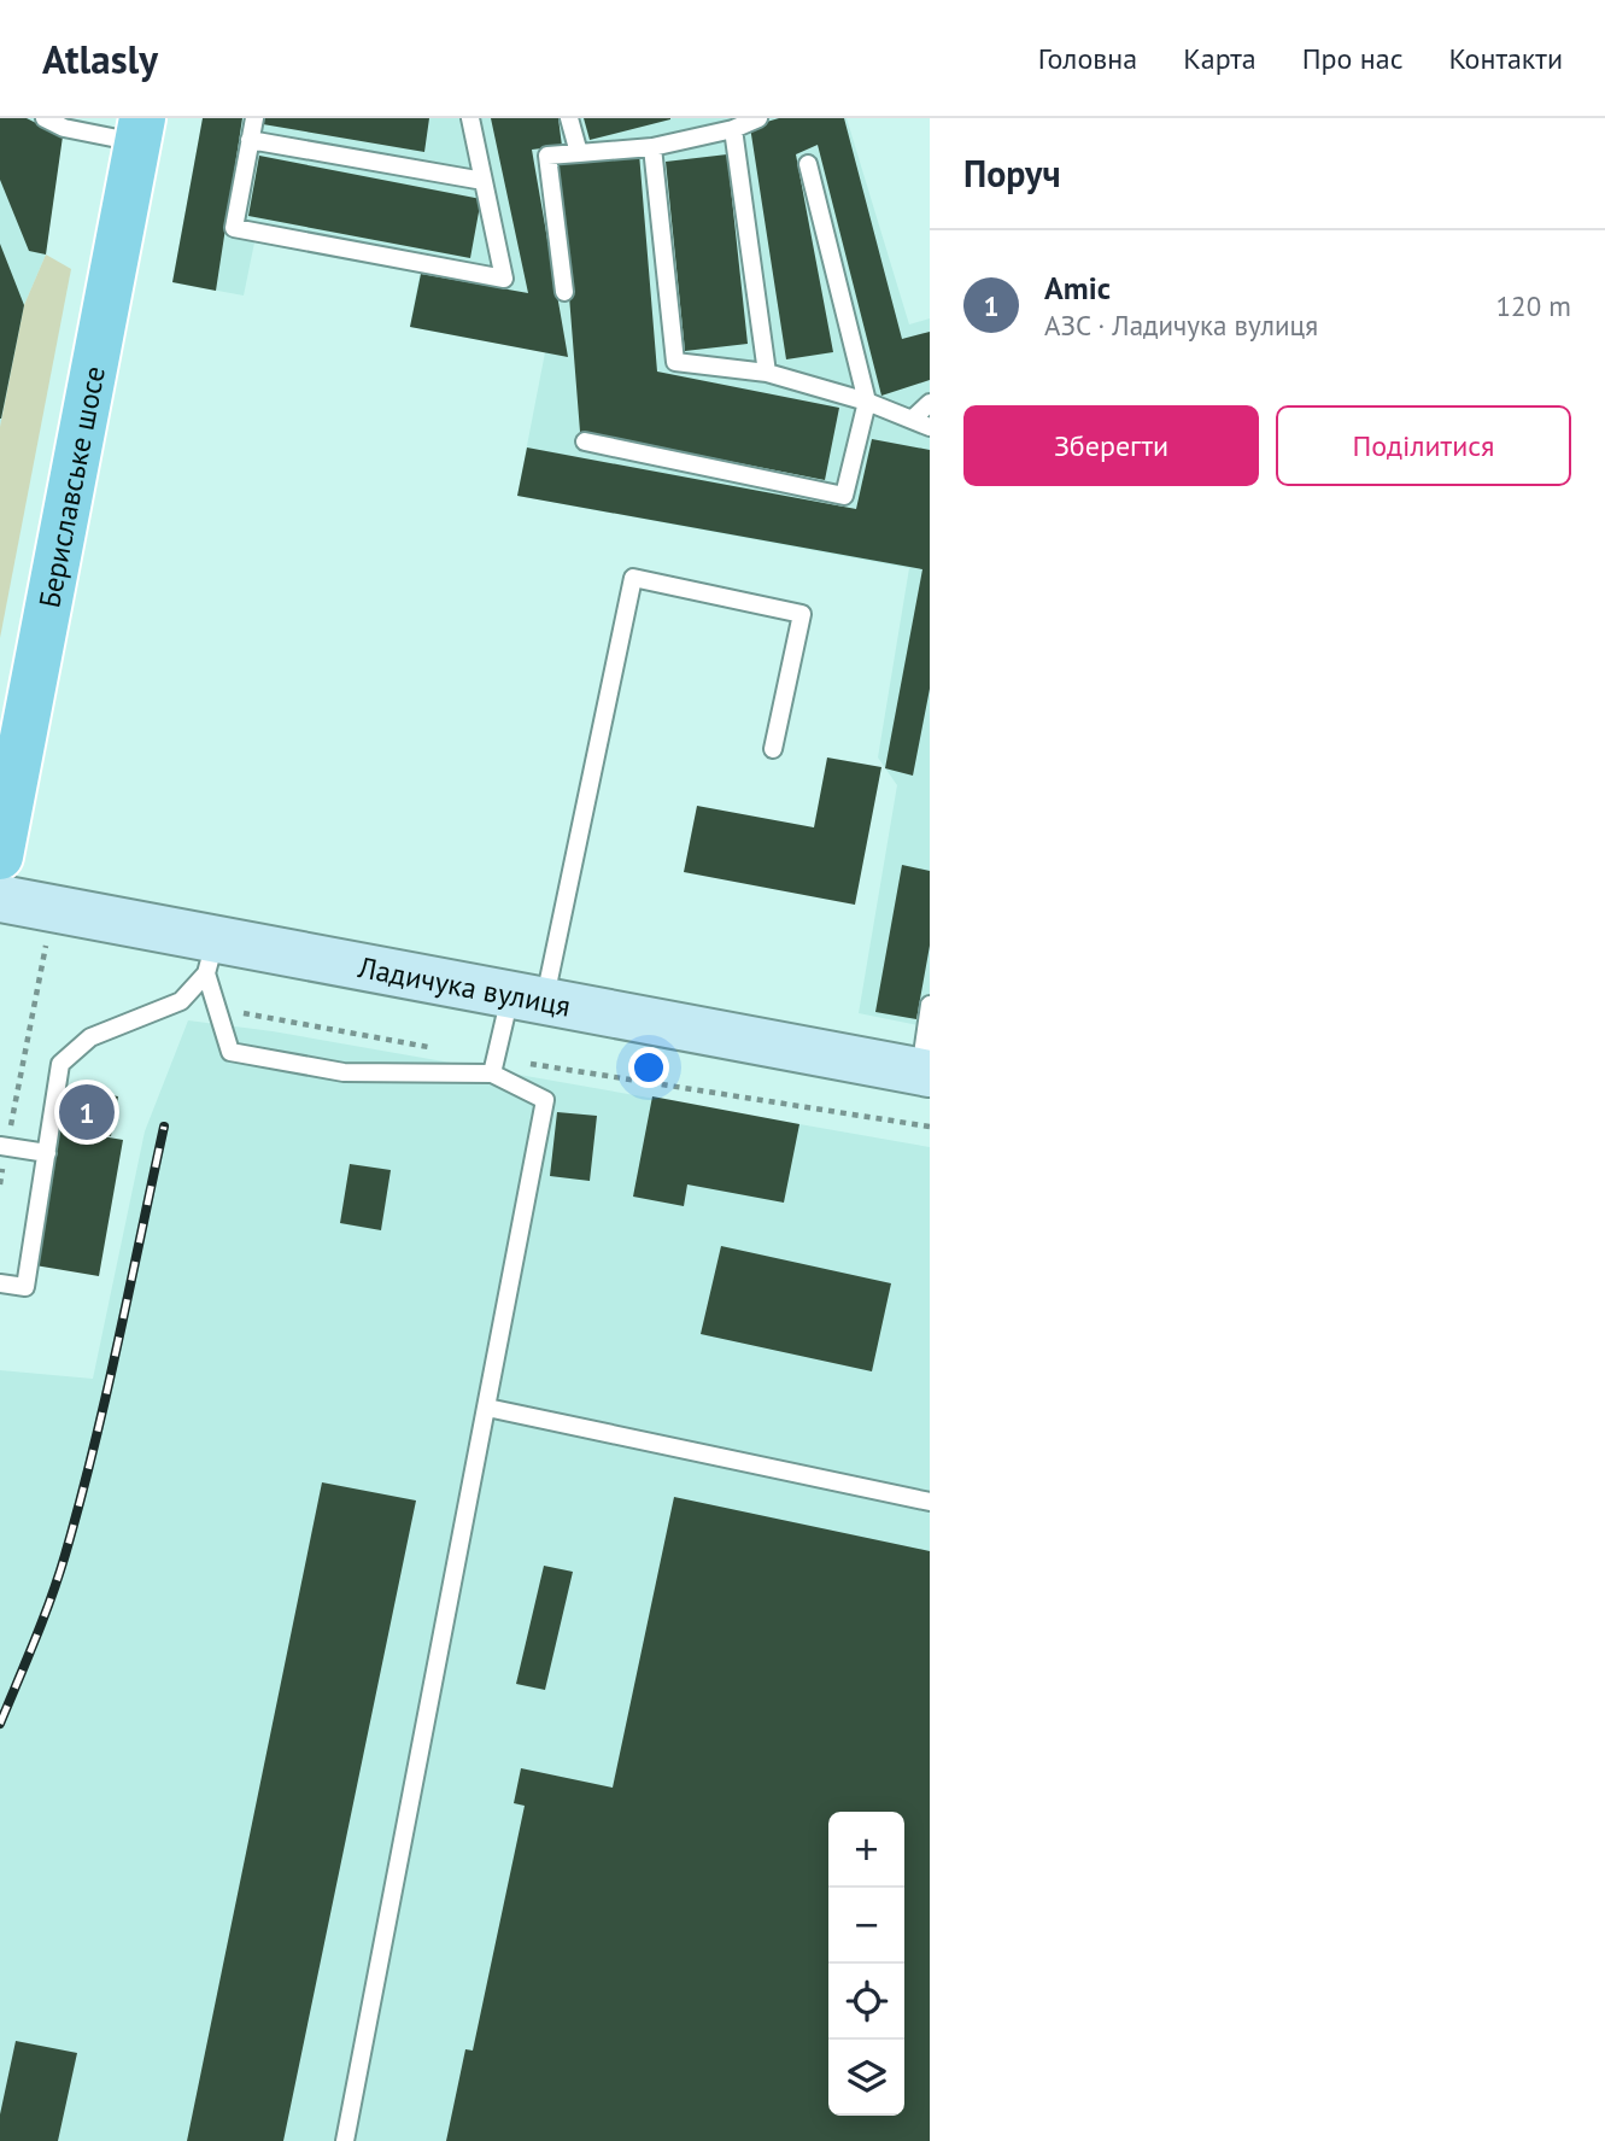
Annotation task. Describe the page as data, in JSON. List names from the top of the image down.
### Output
{
  "streets": {
    "main road": ["Бериславське шосе"],
    "street": ["Ладичука вулиця"]
  },
  "page": {
    "header": "Atlasly",
    "nav": [
      "Головна",
      "Карта",
      "Про нас",
      "Контакти"
    ],
    "heading": "Поруч",
    "list": [
      {
        "mark": "1",
        "name": "Amic",
        "note": "АЗС · Ладичука вулиця",
        "value": "120 m"
      }
    ],
    "buttons": ["Зберегти", "Поділитися"],
    "pins": "1",
    "map_buttons": ["+", "−"]
  }
}
